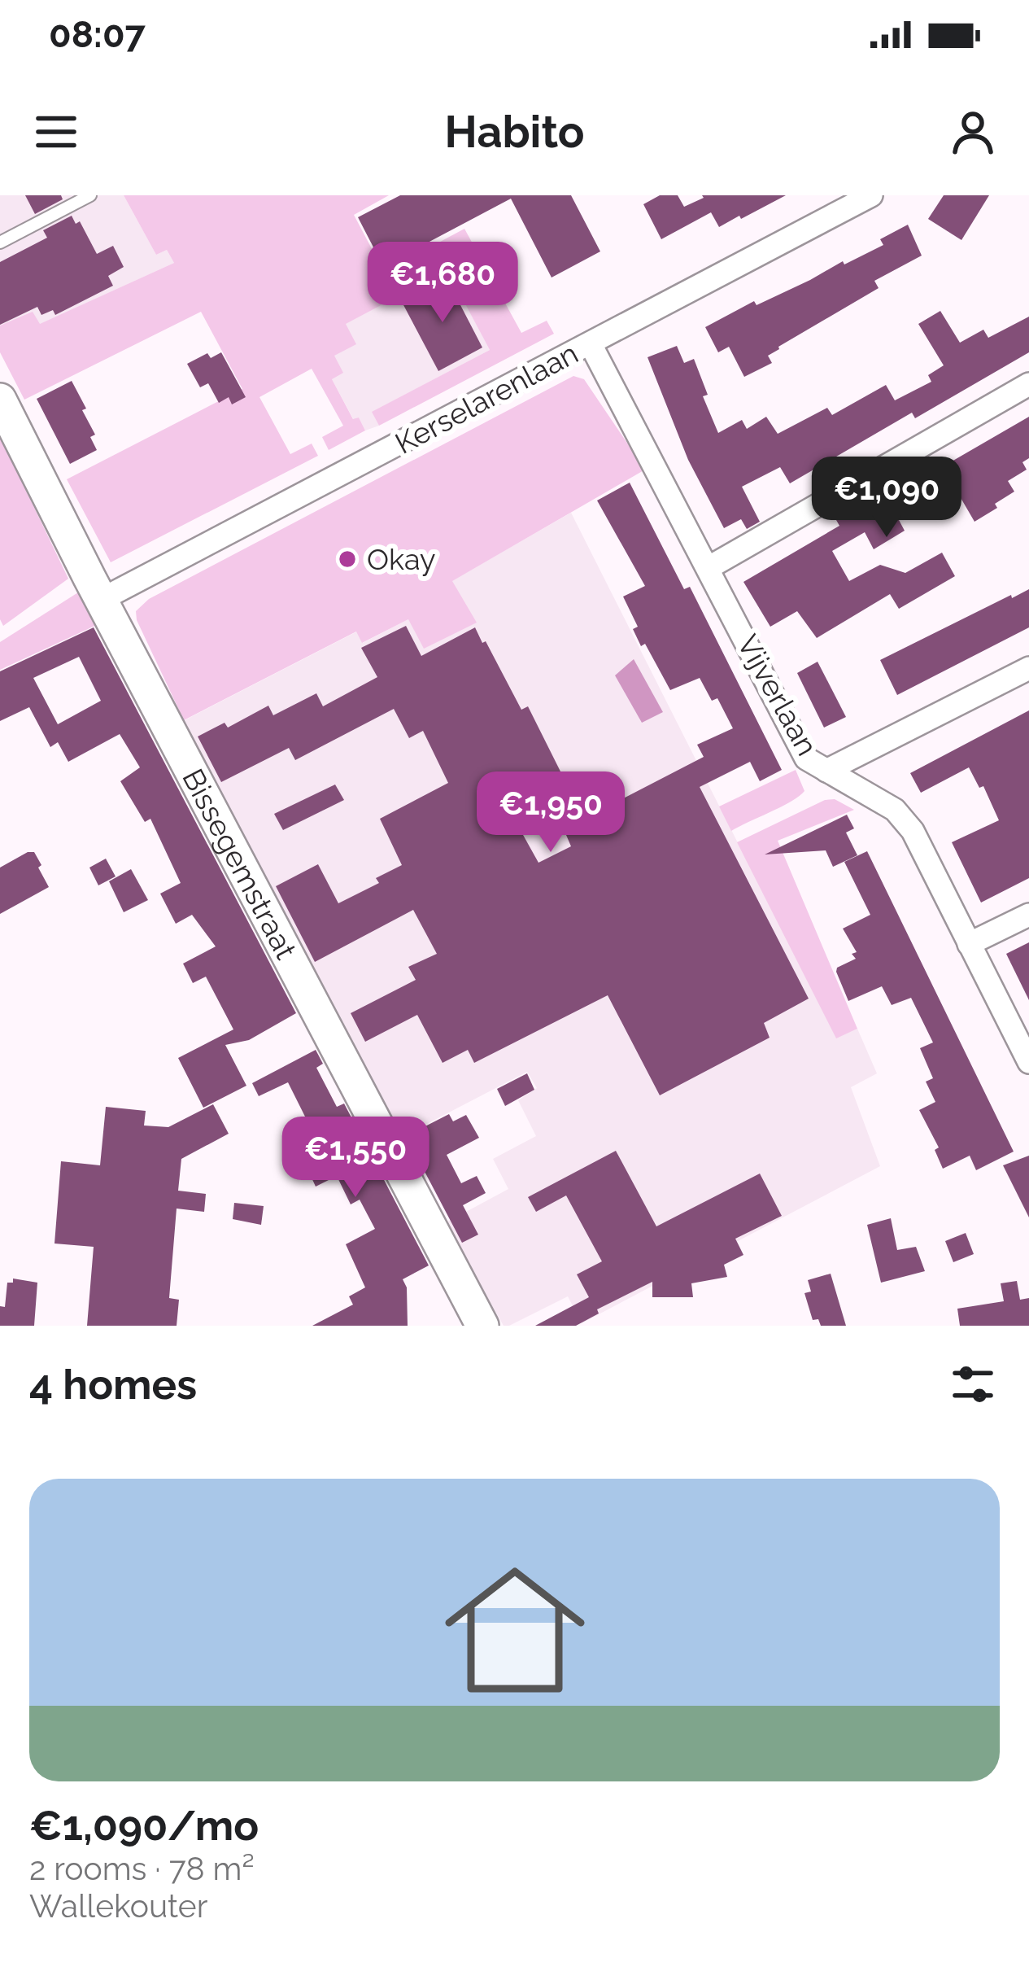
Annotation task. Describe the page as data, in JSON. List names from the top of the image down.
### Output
{
  "streets": {
    "street": ["Kerselarenlaan", "Vijverlaan", "Bissegemstraat"]
  },
  "crossings": [
    ["Kerselarenlaan", "Vijverlaan"],
    ["Kerselarenlaan", "Bissegemstraat"]
  ],
  "places": ["Okay"],
  "page": {
    "status": "08:07",
    "header": "Habito",
    "price": [
      "€1,680",
      "€1,090",
      "€1,950",
      "€1,550"
    ],
    "heading": "4 homes",
    "list": [
      {
        "name": "€1,090/mo",
        "note": "2 rooms · 78 m² · Wallekouter"
      }
    ]
  }
}
